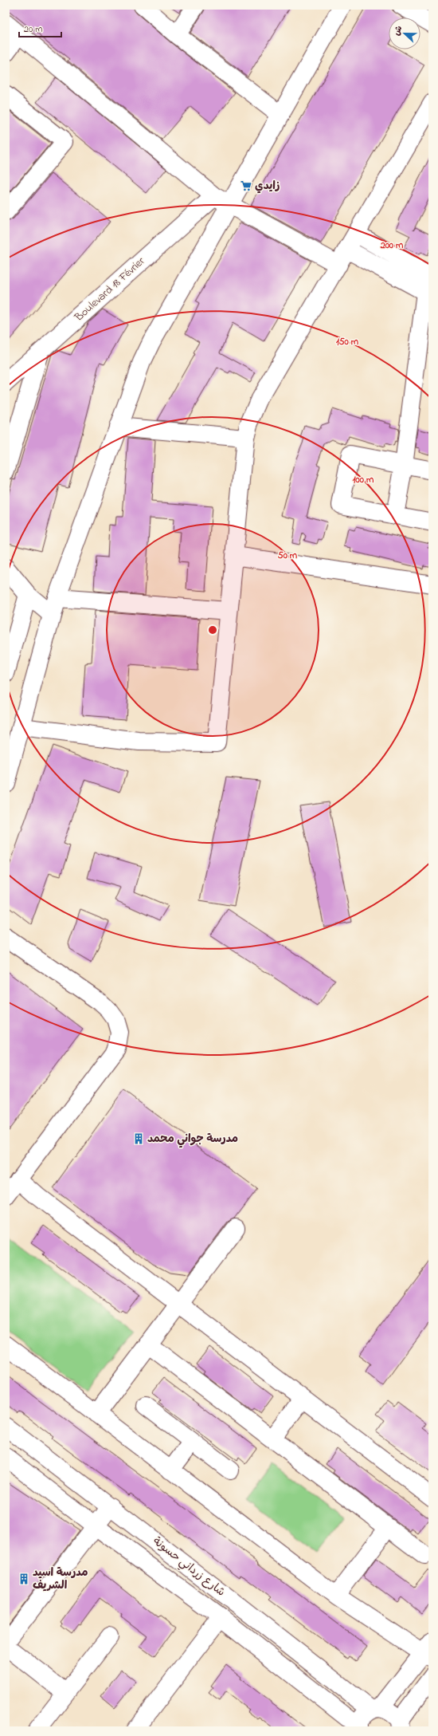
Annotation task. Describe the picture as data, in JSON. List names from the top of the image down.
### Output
{
  "streets": {
    "street": ["Boulevard 18 Février", "شارع زرداني حسونة"]
  },
  "places": {
    "supermarket": ["زايدي"],
    "building": ["مدرسة جواني محمد", "مدرسة اسيد الشريف"]
  },
  "scale_bar": "20 m",
  "north": "left",
  "rings": [
    "200 m",
    "150 m",
    "100 m",
    "50 m"
  ]
}
